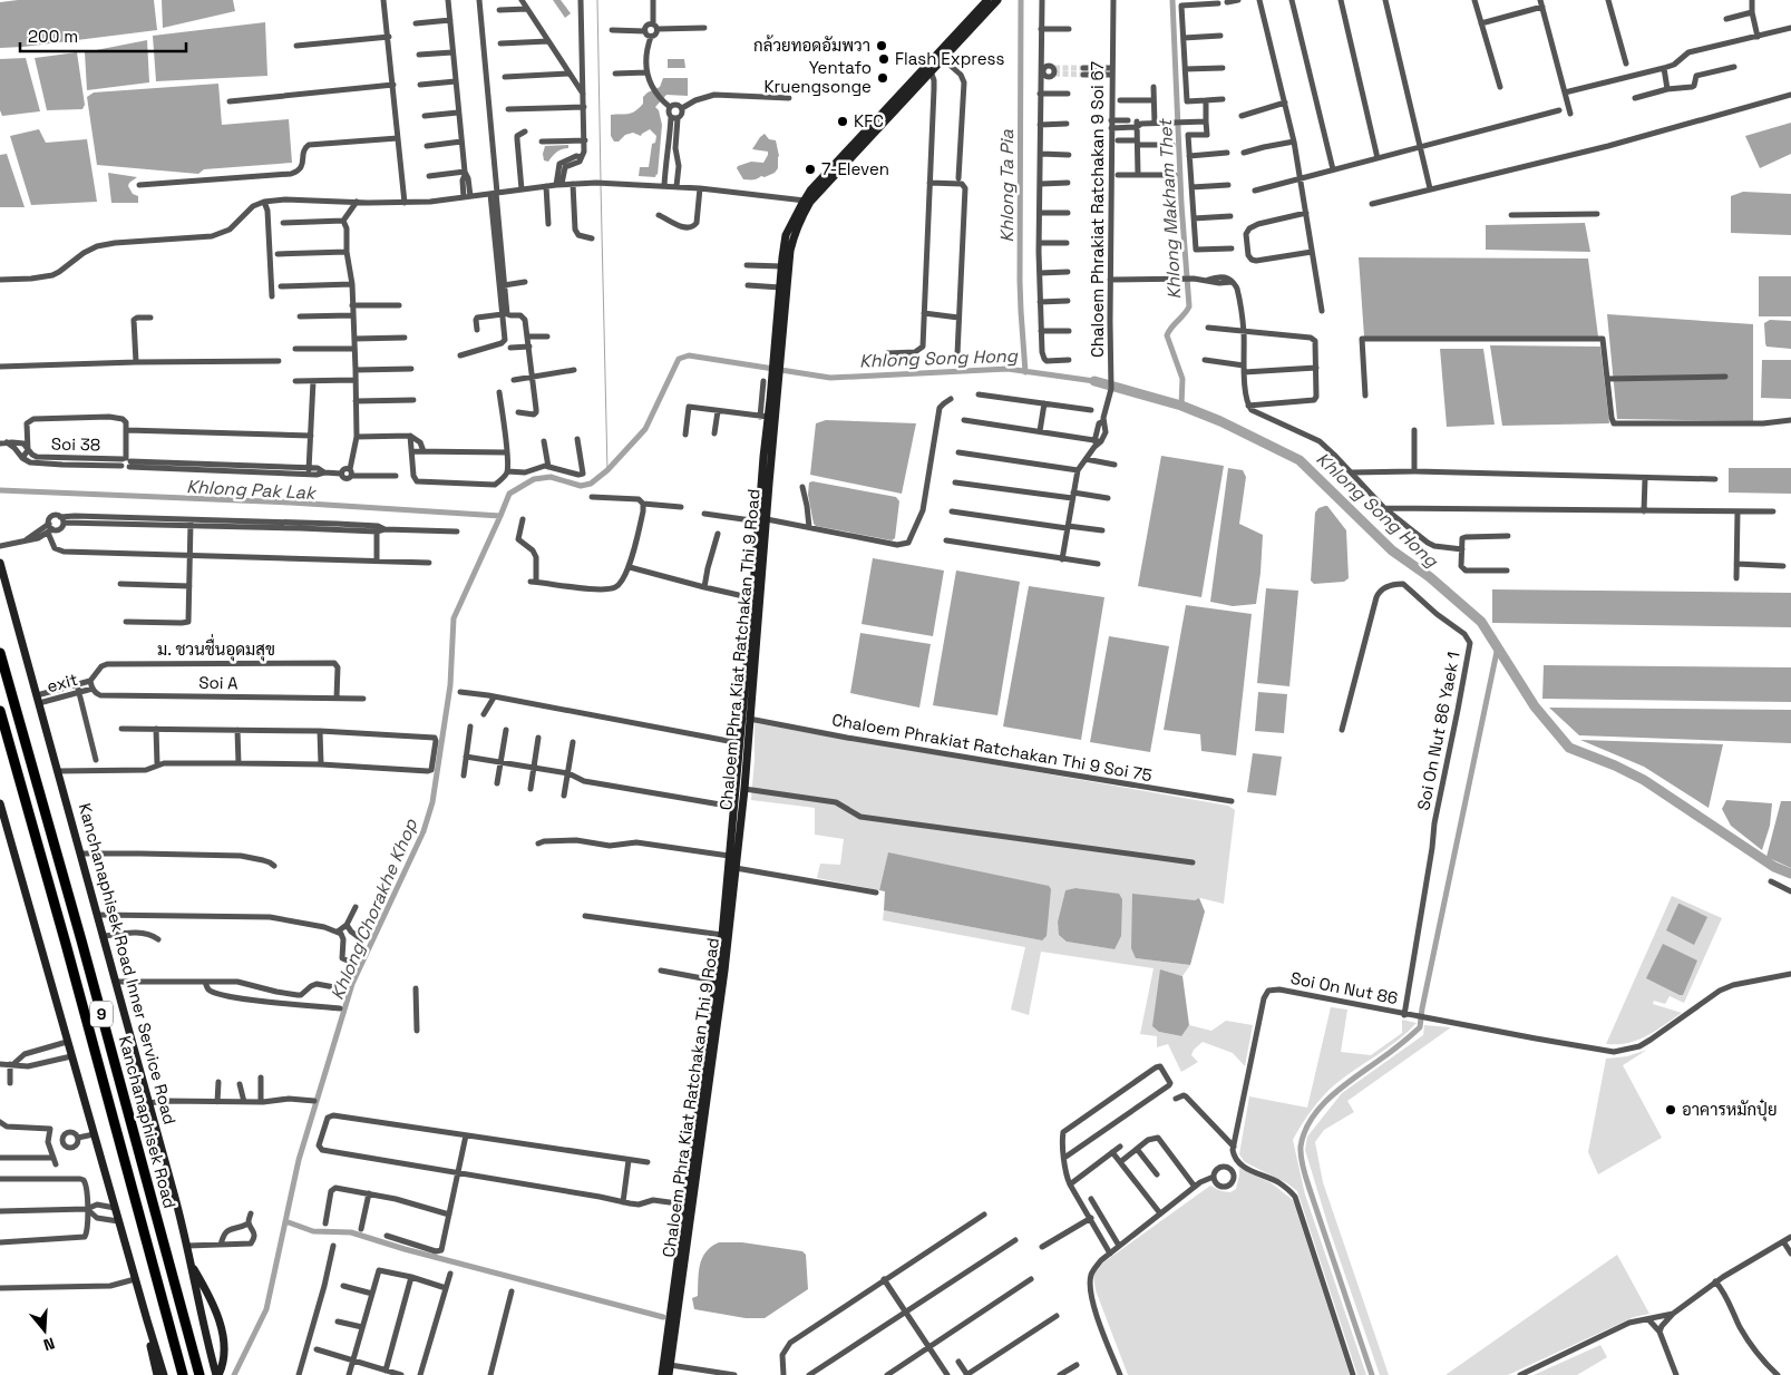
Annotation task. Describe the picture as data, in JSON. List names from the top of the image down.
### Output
{
  "streets": {
    "highway": ["9", "Kanchanaphisek Road"],
    "main road": ["Chaloem Phra Kiat Ratchakan Thi 9 Road", "Kanchanaphisek Road Inner Service Road"],
    "street": [
      "Chaloem Phrakiat Ratchakan 9 Soi 67",
      "Soi 38",
      "ม. ชวนชื่นอุดมสุข",
      "exit",
      "Soi A",
      "Soi On Nut 86 Yaek 1",
      "Chaloem Phrakiat Ratchakan Thi 9 Soi 75",
      "Soi On Nut 86"
    ]
  },
  "crossings": [
    ["ม. ชวนชื่นอุดมสุข", "Soi A"],
    ["Chaloem Phra Kiat Ratchakan Thi 9 Road", "Chaloem Phrakiat Ratchakan Thi 9 Soi 75"],
    ["exit", "Soi A"],
    ["exit", "Kanchanaphisek Road Inner Service Road"],
    ["Soi On Nut 86 Yaek 1", "Soi On Nut 86"]
  ],
  "water": [
    "Khlong Ta Pia",
    "Khlong Makham Thet",
    "Khlong Song Hong",
    "Khlong Pak Lak",
    "Khlong Chorakhe Khop"
  ],
  "places": [
    "กล้วยทอดอัมพวา",
    "Flash Express",
    "Yentafo Kruengsonge",
    "KFC",
    "7-Eleven",
    "อาคารหมักปุ๋ย"
  ],
  "scale_bar": "200 m",
  "north": "bottom"
}
